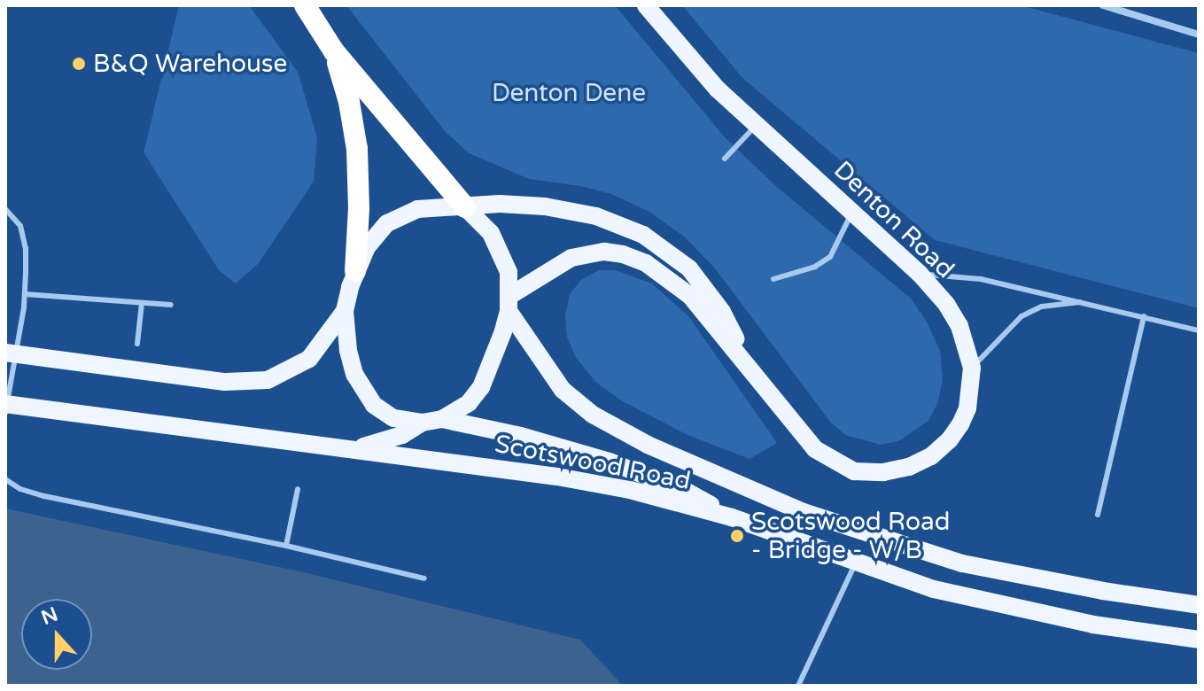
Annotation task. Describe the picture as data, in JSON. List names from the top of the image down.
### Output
{
  "streets": {
    "main road": ["Denton Road", "Scotswood Road"]
  },
  "parks": ["Denton Dene"],
  "places": ["B&Q Warehouse", "Scotswood Road - Bridge - W/B"],
  "north": "top"
}
